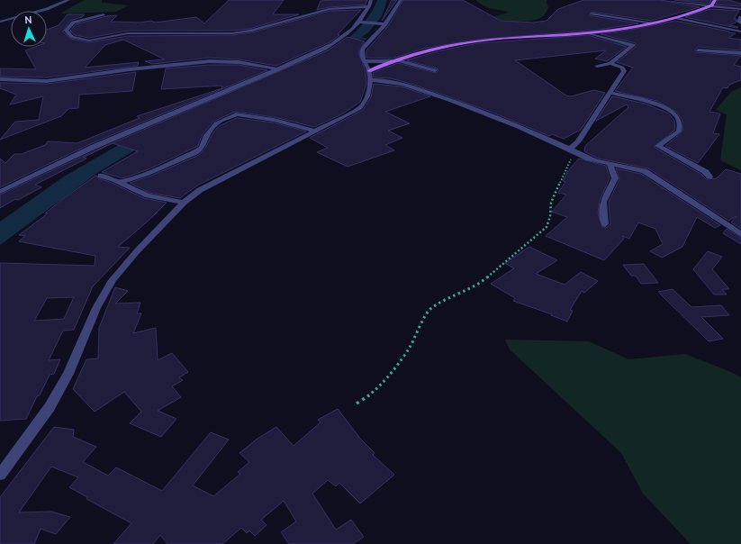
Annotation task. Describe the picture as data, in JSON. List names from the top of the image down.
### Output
{
  "north": "top"
}
